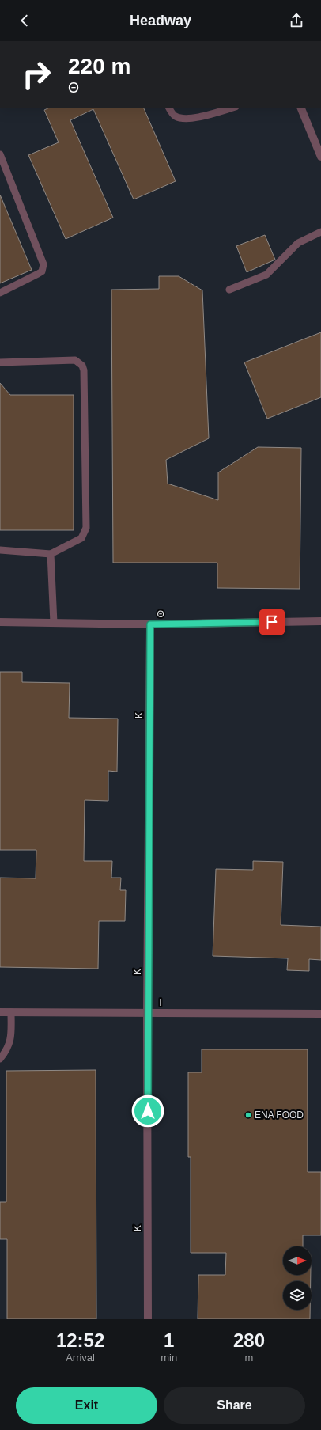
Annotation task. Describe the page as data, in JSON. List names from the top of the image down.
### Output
{
  "streets": {
    "street": ["Θ", "Κ", "Ι"]
  },
  "crossings": [
    ["Θ", "Κ"],
    ["Κ", "Ι"]
  ],
  "places": ["ENA FOOD"],
  "north": "right",
  "page": {
    "header": "Headway",
    "turn": ["220 m", "Θ"],
    "eta": [
      "12:52",
      "Arrival",
      "1",
      "min",
      "280",
      "m"
    ],
    "buttons": ["Exit", "Share"]
  }
}
